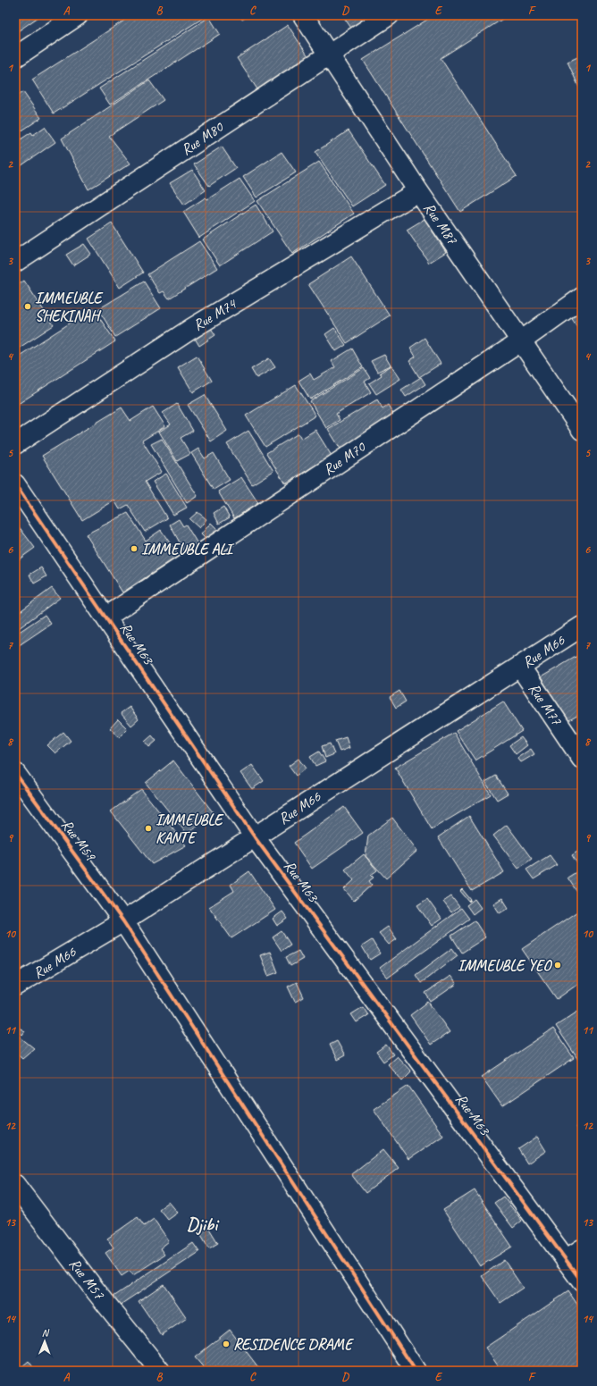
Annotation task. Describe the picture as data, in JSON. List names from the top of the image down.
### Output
{
  "streets": {
    "street": [
      "Rue M80",
      "Rue M87",
      "Rue M74",
      "Rue M70",
      "Rue M63",
      "Rue M66",
      "Rue M77",
      "Rue M59",
      "Rue M57"
    ]
  },
  "crossings": [
    ["Rue M80", "Rue M87"],
    ["Rue M87", "Rue M74"],
    ["Rue M87", "Rue M70"],
    ["Rue M70", "Rue M63"],
    ["Rue M63", "Rue M66"],
    ["Rue M66", "Rue M77"],
    ["Rue M66", "Rue M59"]
  ],
  "districts": ["Djibi"],
  "places": [
    "IMMEUBLE SHEKINAH",
    "IMMEUBLE ALI",
    "IMMEUBLE KANTE",
    "IMMEUBLE YEO",
    "RESIDENCE DRAME"
  ],
  "north": "top",
  "grid": {
    "columns": [
      "A",
      "B",
      "C",
      "D",
      "E",
      "F"
    ],
    "rows": [
      "1",
      "2",
      "3",
      "4",
      "5",
      "6",
      "7",
      "8",
      "9",
      "10",
      "11",
      "12",
      "13",
      "14"
    ]
  }
}
